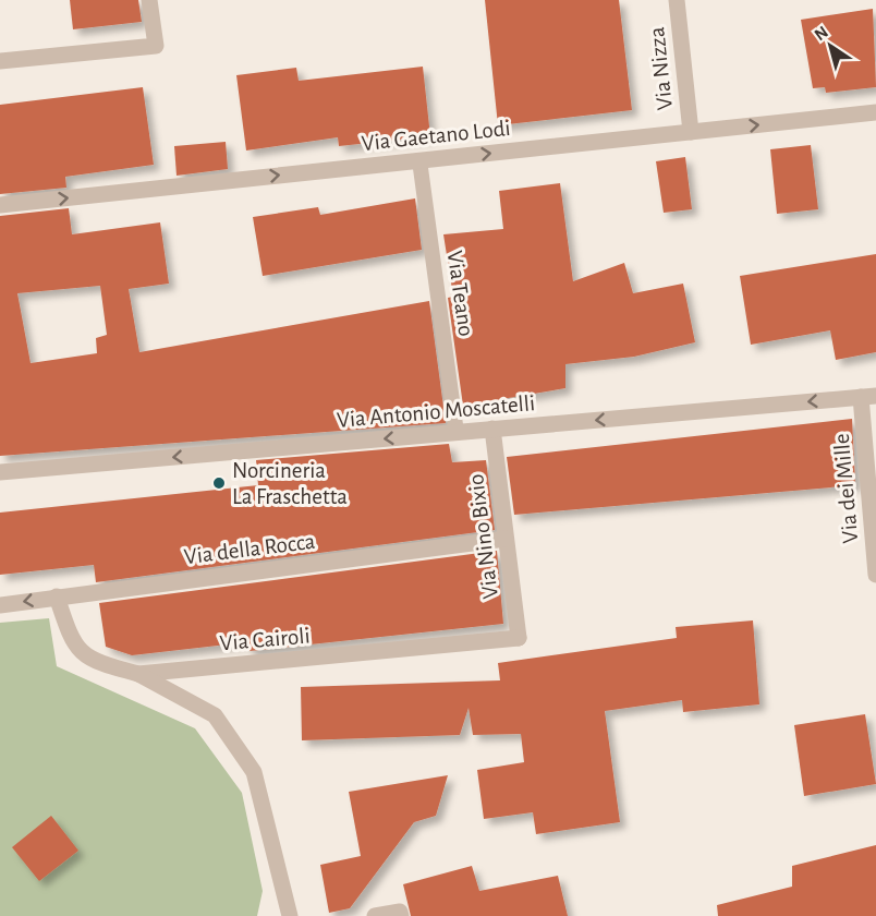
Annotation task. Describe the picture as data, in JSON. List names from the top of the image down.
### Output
{
  "streets": {
    "street": [
      "Via Nizza",
      "Via Gaetano Lodi",
      "Via Antonio Moscatelli",
      "Via dei Mille",
      "Via Nino Bixio",
      "Via della Rocca",
      "Via Cairoli"
    ],
    "lane": ["Via Teano"]
  },
  "crossings": [
    ["Via Nizza", "Via Gaetano Lodi"],
    ["Via Gaetano Lodi", "Via Teano"],
    ["Via Teano", "Via Antonio Moscatelli"],
    ["Via Antonio Moscatelli", "Via dei Mille"],
    ["Via Antonio Moscatelli", "Via Nino Bixio"],
    ["Via Nino Bixio", "Via della Rocca"],
    ["Via Nino Bixio", "Via Cairoli"],
    ["Via della Rocca", "Via Cairoli"]
  ],
  "one_way": ["Via Gaetano Lodi", "Via Antonio Moscatelli"],
  "places": ["Norcineria La Fraschetta"],
  "north": "top left"
}
